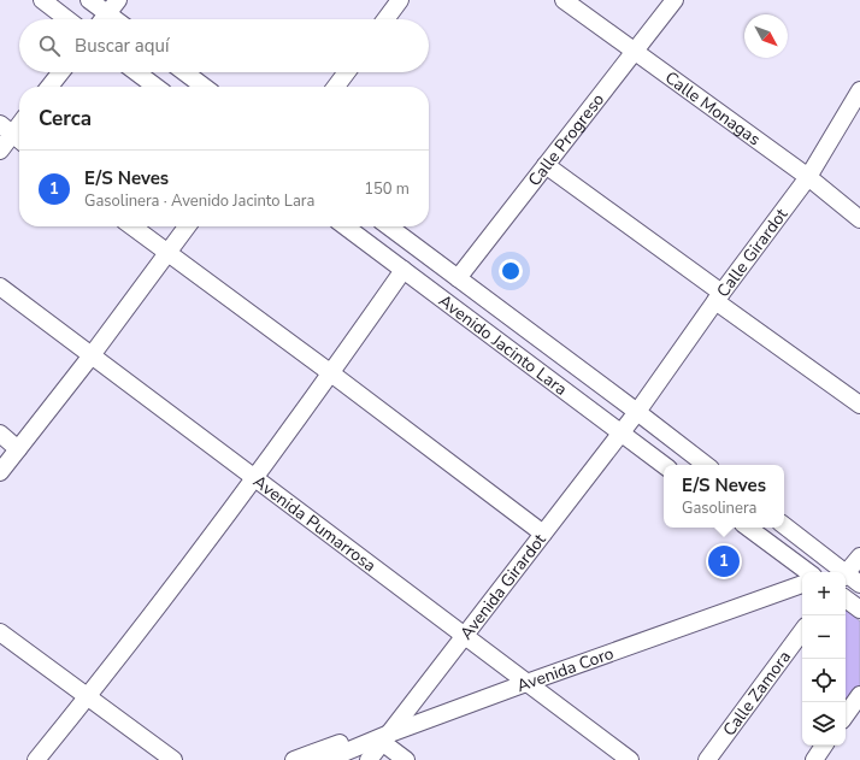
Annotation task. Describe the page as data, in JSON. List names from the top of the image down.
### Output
{
  "streets": {
    "street": [
      "Calle Monagas",
      "Calle Progreso",
      "Calle Girardot",
      "Avenido Jacinto Lara",
      "Avenida Pumarrosa",
      "Avenida Girardot",
      "Avenida Coro",
      "Calle Zamora"
    ]
  },
  "crossings": [
    ["Calle Monagas", "Calle Progreso"],
    ["Calle Monagas", "Calle Girardot"],
    ["Calle Progreso", "Avenido Jacinto Lara"],
    ["Calle Girardot", "Avenido Jacinto Lara"],
    ["Calle Girardot", "Avenida Girardot"],
    ["Avenido Jacinto Lara", "Avenida Girardot"],
    ["Avenida Pumarrosa", "Avenida Girardot"],
    ["Avenida Pumarrosa", "Avenida Coro"],
    ["Avenida Girardot", "Avenida Coro"]
  ],
  "north": "bottom right",
  "page": {
    "search": "Buscar aquí",
    "heading": "Cerca",
    "list": [
      {
        "mark": "1",
        "name": "E/S Neves",
        "note": "Gasolinera · Avenido Jacinto Lara",
        "value": "150 m"
      }
    ],
    "popup": ["E/S Neves", "Gasolinera"],
    "pins": "1",
    "map_buttons": ["+", "−"]
  }
}
